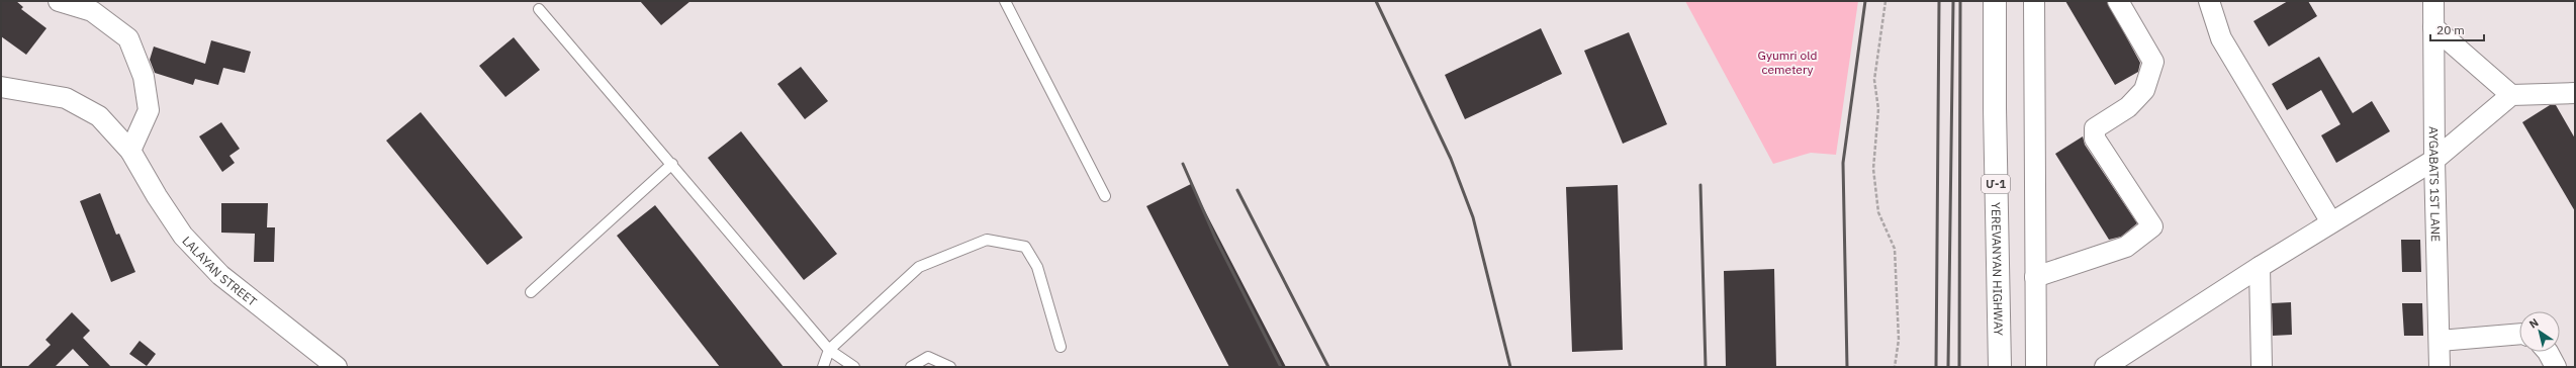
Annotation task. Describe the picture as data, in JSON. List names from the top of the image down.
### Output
{
  "streets": {
    "highway": ["Մ-1", "YEREVANYAN HIGHWAY"],
    "street": ["AYGABATS 1ST LANE", "LALAYAN STREET"]
  },
  "parks": ["Gyumri old cemetery"],
  "scale_bar": "20 m",
  "north": "top left"
}
